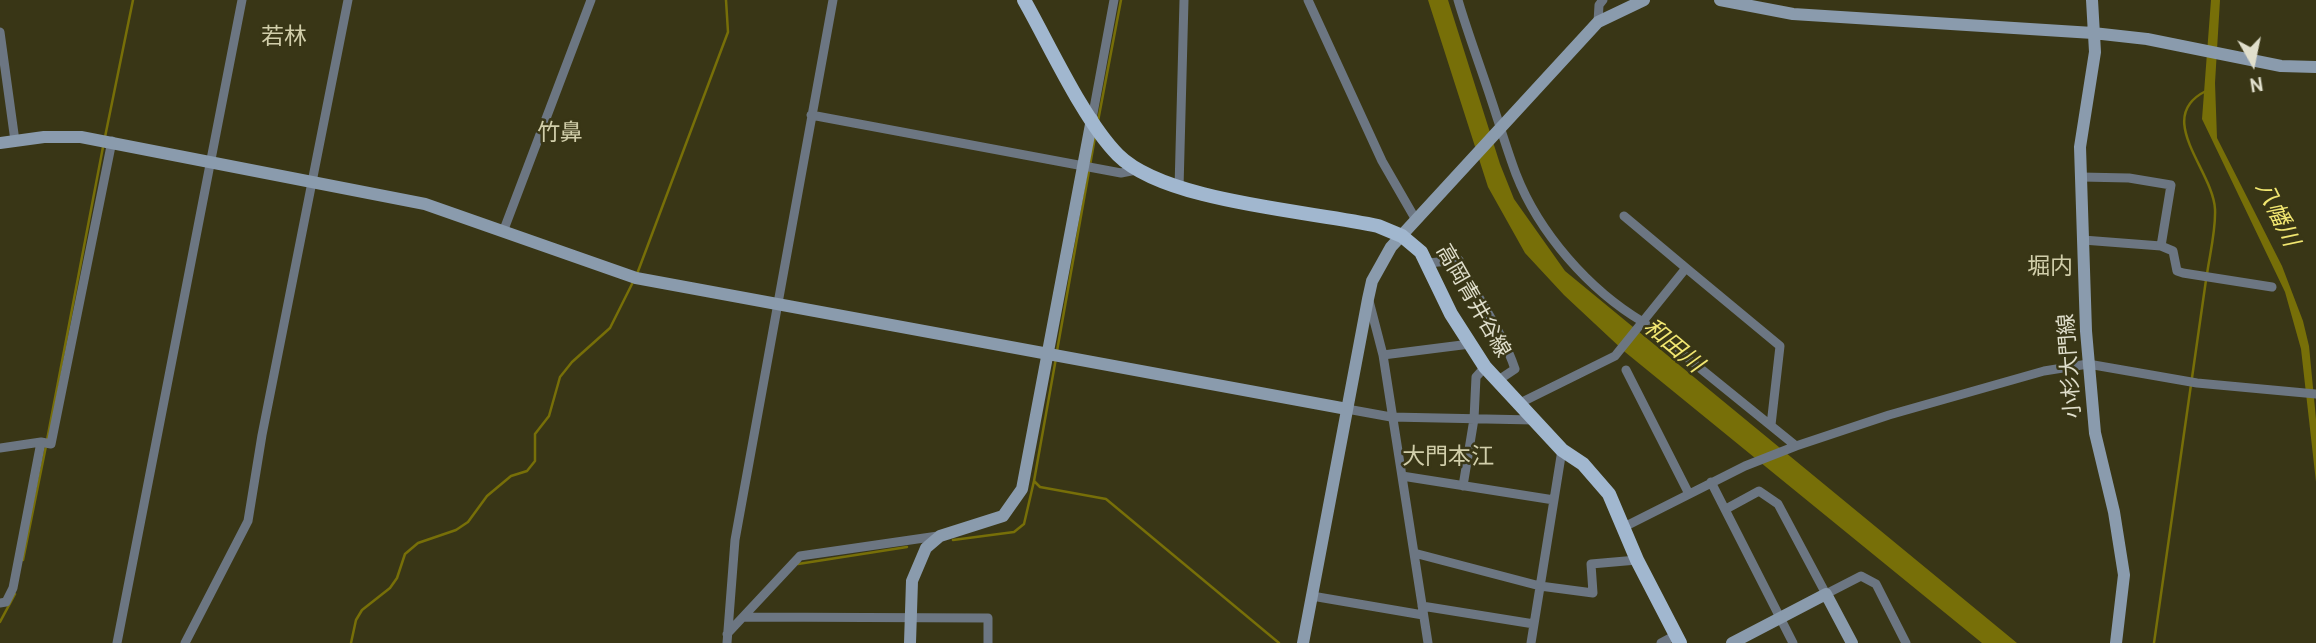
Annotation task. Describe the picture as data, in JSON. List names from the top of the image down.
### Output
{
  "streets": {
    "main road": ["高岡青井谷線"],
    "street": ["小杉大門線"]
  },
  "districts": [
    "若林",
    "竹鼻",
    "堀内",
    "大門本江"
  ],
  "water": ["八幡川", "和田川"],
  "north": "bottom"
}
